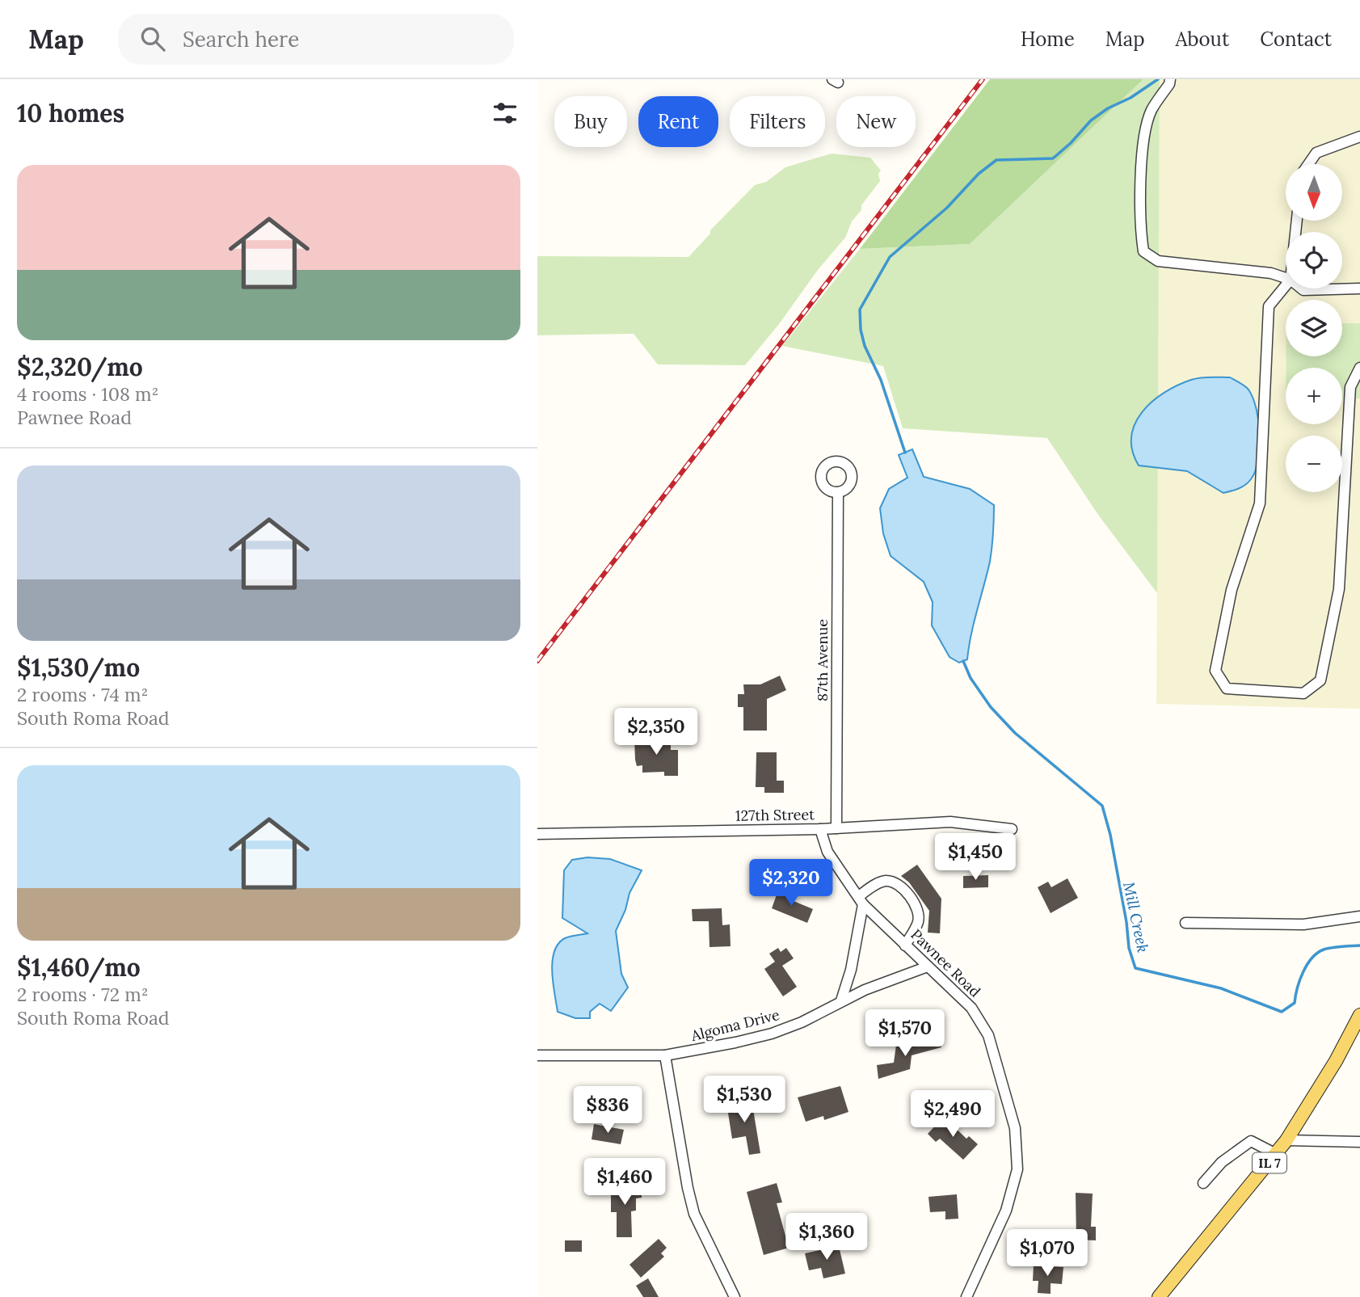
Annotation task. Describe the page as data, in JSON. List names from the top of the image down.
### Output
{
  "streets": {
    "main road": ["IL 7"],
    "street": [
      "87th Avenue",
      "127th Street",
      "Pawnee Road",
      "Algoma Drive"
    ]
  },
  "crossings": [
    ["87th Avenue", "127th Street"],
    ["127th Street", "Pawnee Road"],
    ["Pawnee Road", "Algoma Drive"]
  ],
  "water": ["Mill Creek"],
  "north": "bottom",
  "page": {
    "header": "Map",
    "search": "Search here",
    "nav": [
      "Home",
      "Map",
      "About",
      "Contact"
    ],
    "heading": "10 homes",
    "chip": [
      "Buy",
      "Rent",
      "Filters",
      "New"
    ],
    "list": [
      {
        "name": "$2,320/mo",
        "note": "4 rooms · 108 m² · Pawnee Road"
      },
      {
        "name": "$1,530/mo",
        "note": "2 rooms · 74 m² · South Roma Road"
      },
      {
        "name": "$1,460/mo",
        "note": "2 rooms · 72 m² · South Roma Road"
      }
    ],
    "map_buttons": ["+", "−"],
    "price": [
      "$2,350",
      "$1,450",
      "$2,320",
      "$1,570",
      "$1,530",
      "$836",
      "$2,490",
      "$1,460",
      "$1,360",
      "$1,070"
    ]
  }
}
